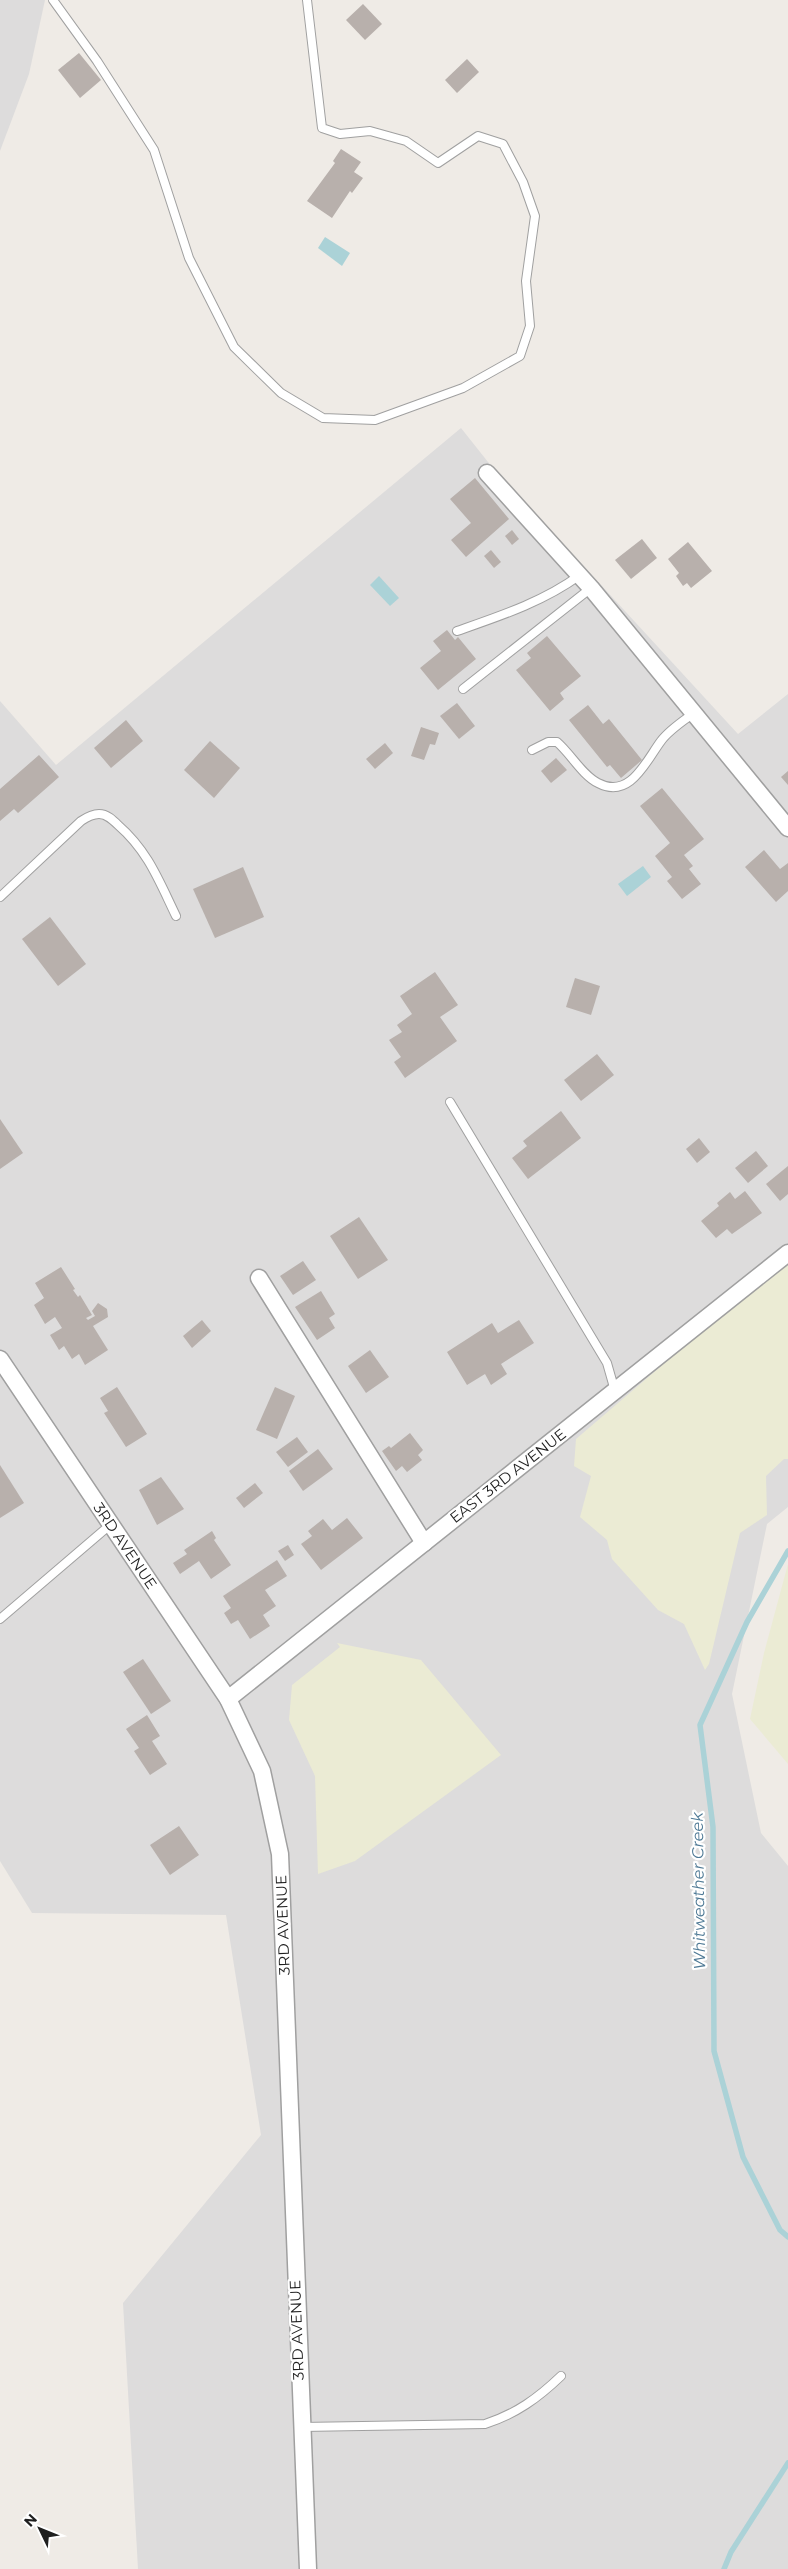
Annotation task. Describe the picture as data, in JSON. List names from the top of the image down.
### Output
{
  "streets": {
    "street": ["EAST 3RD AVENUE", "3RD AVENUE"]
  },
  "crossings": [
    ["EAST 3RD AVENUE", "3RD AVENUE"]
  ],
  "water": ["Whitweather Creek"],
  "north": "top left"
}
